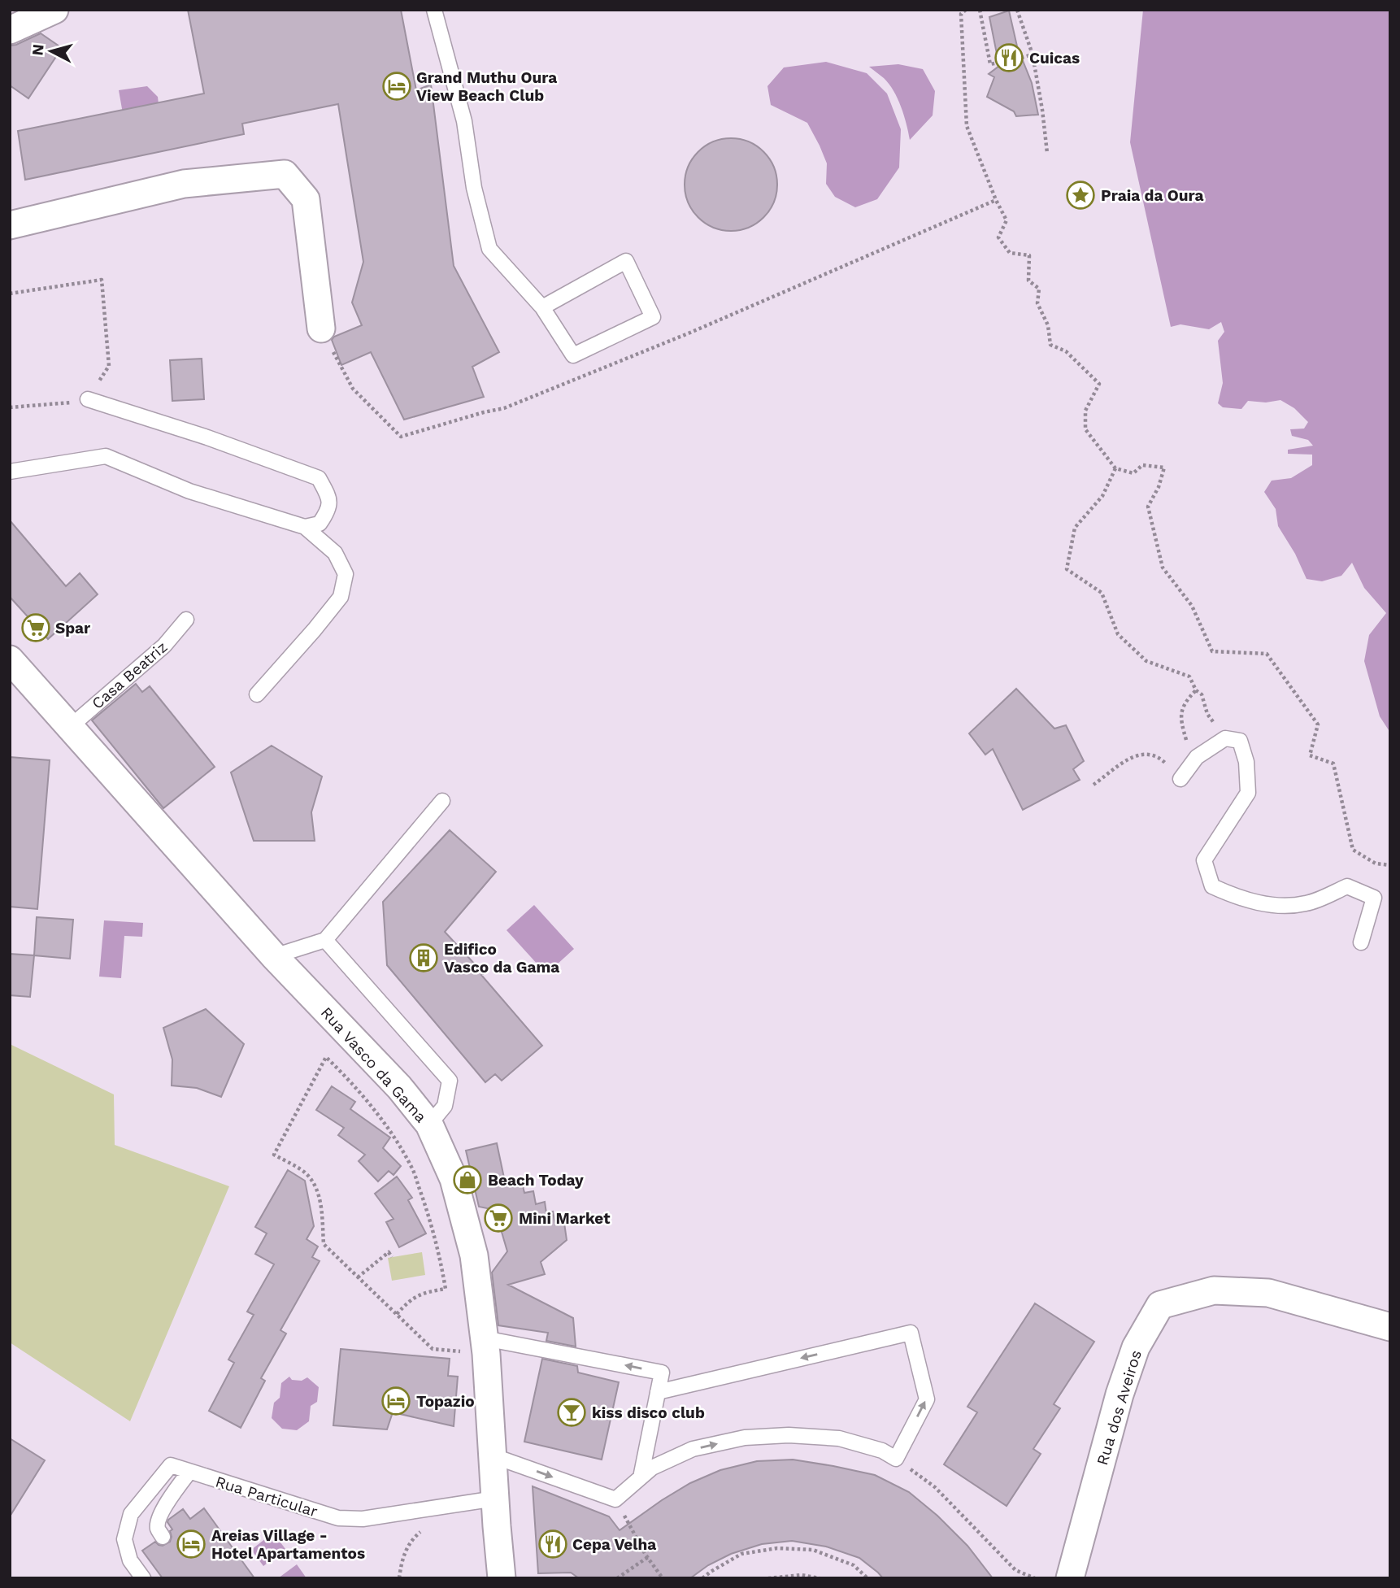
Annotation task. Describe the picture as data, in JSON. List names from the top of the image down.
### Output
{
  "streets": {
    "street": ["Rua Vasco da Gama", "Rua dos Aveiros"],
    "lane": ["Casa Beatriz", "Rua Particular"]
  },
  "crossings": [
    ["Casa Beatriz", "Rua Vasco da Gama"],
    ["Rua Vasco da Gama", "Rua Particular"]
  ],
  "places": {
    "restaurant": ["Cuicas", "Cepa Velha"],
    "hotel": ["Grand Muthu Oura View Beach Club", "Topazio", "Areias Village - Hotel Apartamentos"],
    "place": ["Praia da Oura"],
    "supermarket": ["Spar", "Mini Market"],
    "building": ["Edifico Vasco da Gama"],
    "shop": ["Beach Today"],
    "bar": ["kiss disco club"]
  },
  "north": "left"
}
